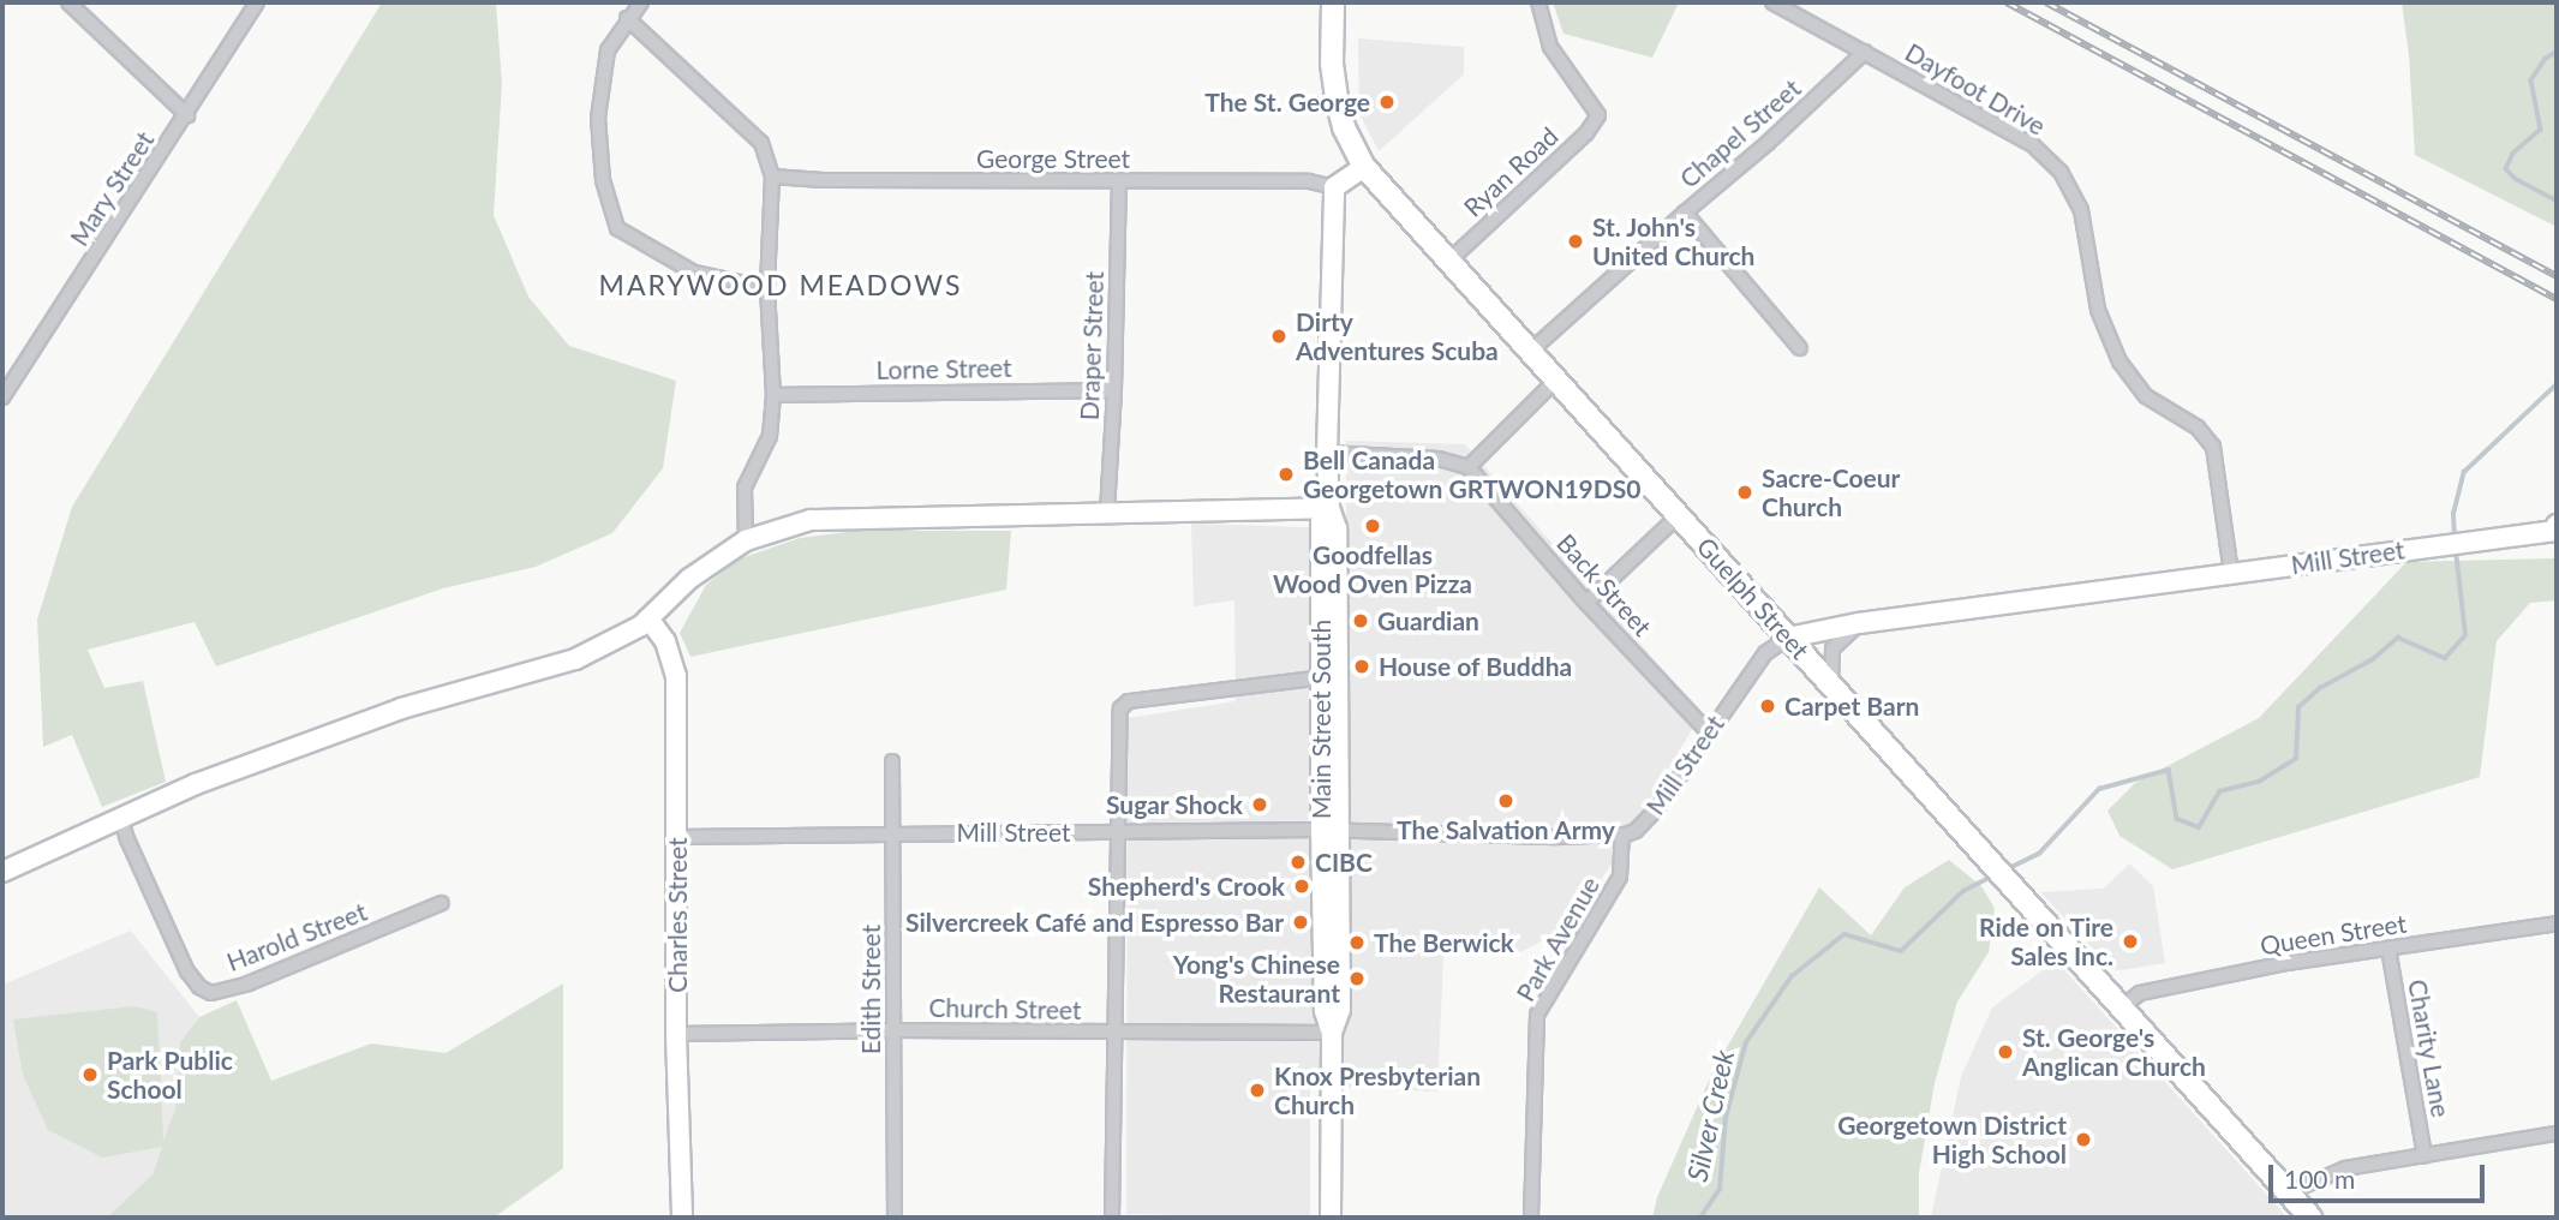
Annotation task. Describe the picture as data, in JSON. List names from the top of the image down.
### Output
{
  "streets": {
    "main road": ["Guelph Street"],
    "street": [
      "Dayfoot Drive",
      "Chapel Street",
      "George Street",
      "Ryan Road",
      "Mary Street",
      "Draper Street",
      "Lorne Street",
      "Mill Street",
      "Back Street",
      "Main Street South",
      "Charles Street",
      "Queen Street",
      "Harold Street",
      "Park Avenue",
      "Edith Street",
      "Church Street",
      "Charity Lane"
    ]
  },
  "crossings": [
    ["Dayfoot Drive", "Chapel Street"],
    ["Dayfoot Drive", "Mill Street"],
    ["Chapel Street", "Guelph Street"],
    ["George Street", "Draper Street"],
    ["George Street", "Main Street South"],
    ["Ryan Road", "Guelph Street"],
    ["Draper Street", "Lorne Street"],
    ["Mill Street", "Back Street"],
    ["Mill Street", "Guelph Street"],
    ["Mill Street", "Main Street South"],
    ["Mill Street", "Charles Street"],
    ["Mill Street", "Park Avenue"],
    ["Mill Street", "Edith Street"],
    ["Guelph Street", "Queen Street"],
    ["Main Street South", "Church Street"],
    ["Charles Street", "Church Street"],
    ["Queen Street", "Charity Lane"],
    ["Edith Street", "Church Street"]
  ],
  "districts": ["MARYWOOD MEADOWS"],
  "water": ["Silver Creek"],
  "places": [
    "The St. George",
    "St. John's United Church",
    "Dirty Adventures Scuba",
    "Bell Canada Georgetown GRTWON19DS0",
    "Sacre-Coeur Church",
    "Goodfellas Wood Oven Pizza",
    "Guardian",
    "House of Buddha",
    "Carpet Barn",
    "The Salvation Army",
    "Sugar Shock",
    "CIBC",
    "Shepherd's Crook",
    "Silvercreek Café and Espresso Bar",
    "Ride on Tire Sales Inc.",
    "The Berwick",
    "Yong's Chinese Restaurant",
    "St. George's Anglican Church",
    "Park Public School",
    "Knox Presbyterian Church",
    "Georgetown District High School"
  ],
  "scale_bar": "100 m"
}
